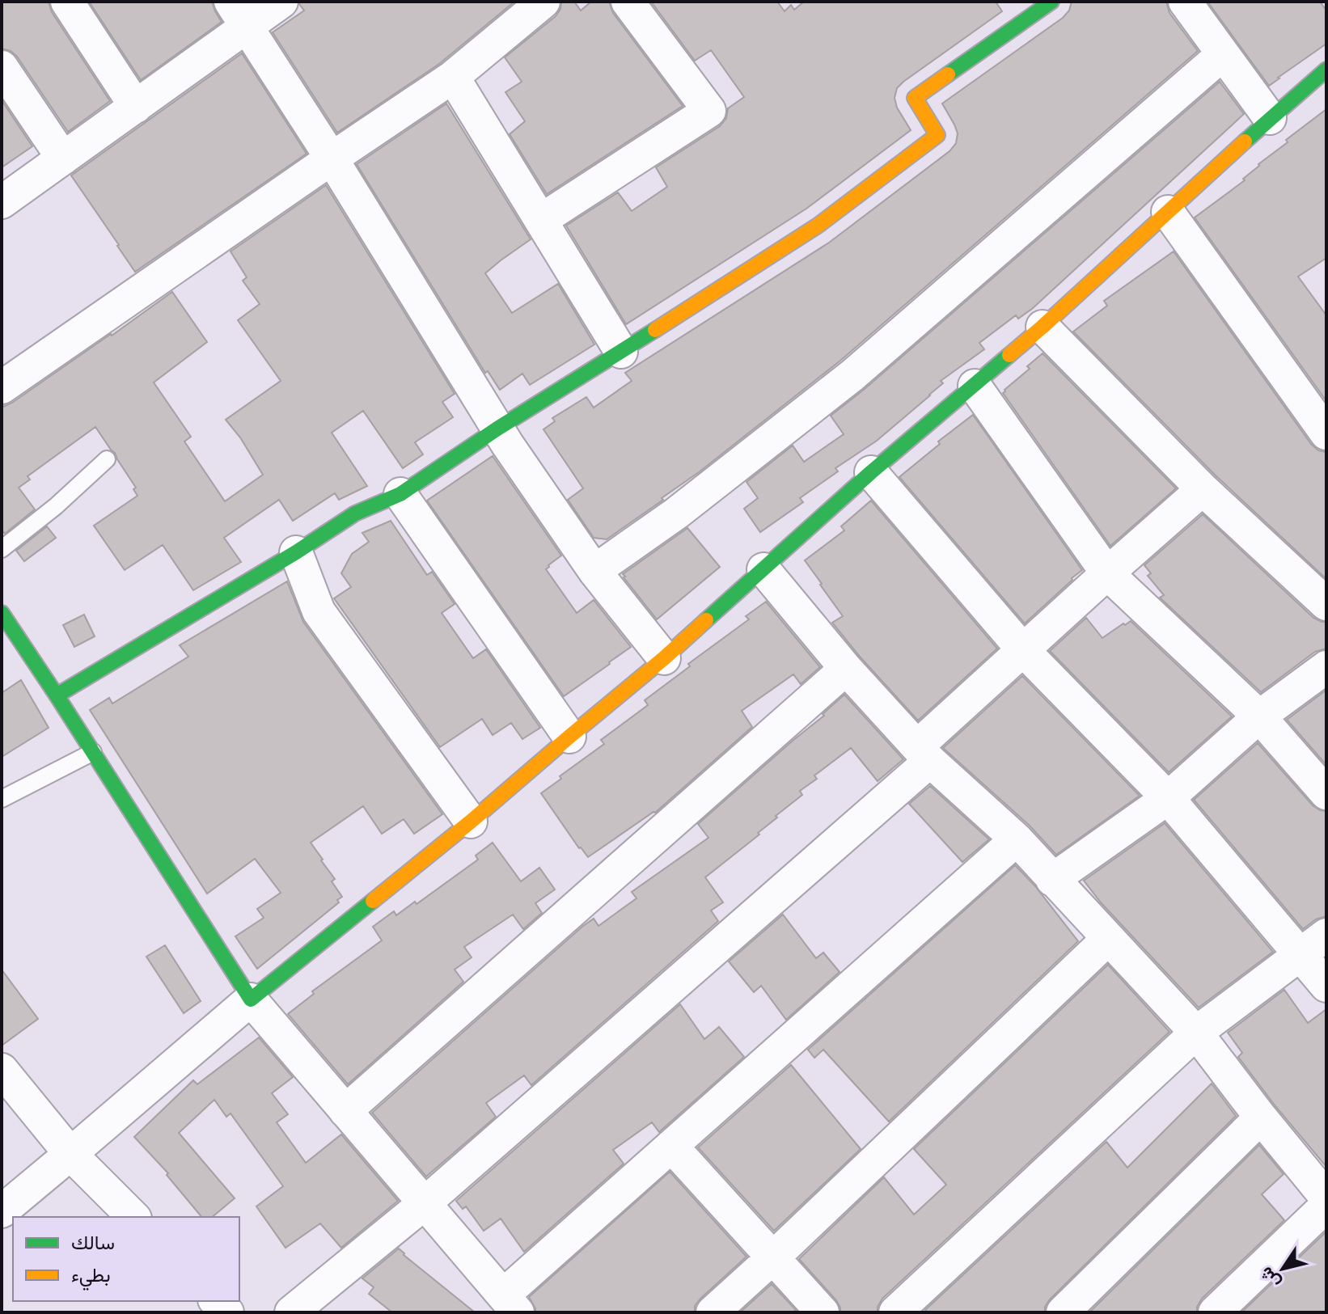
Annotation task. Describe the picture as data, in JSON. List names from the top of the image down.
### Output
{
  "legend": ["سالك", "بطيء"],
  "north": "bottom left"
}
